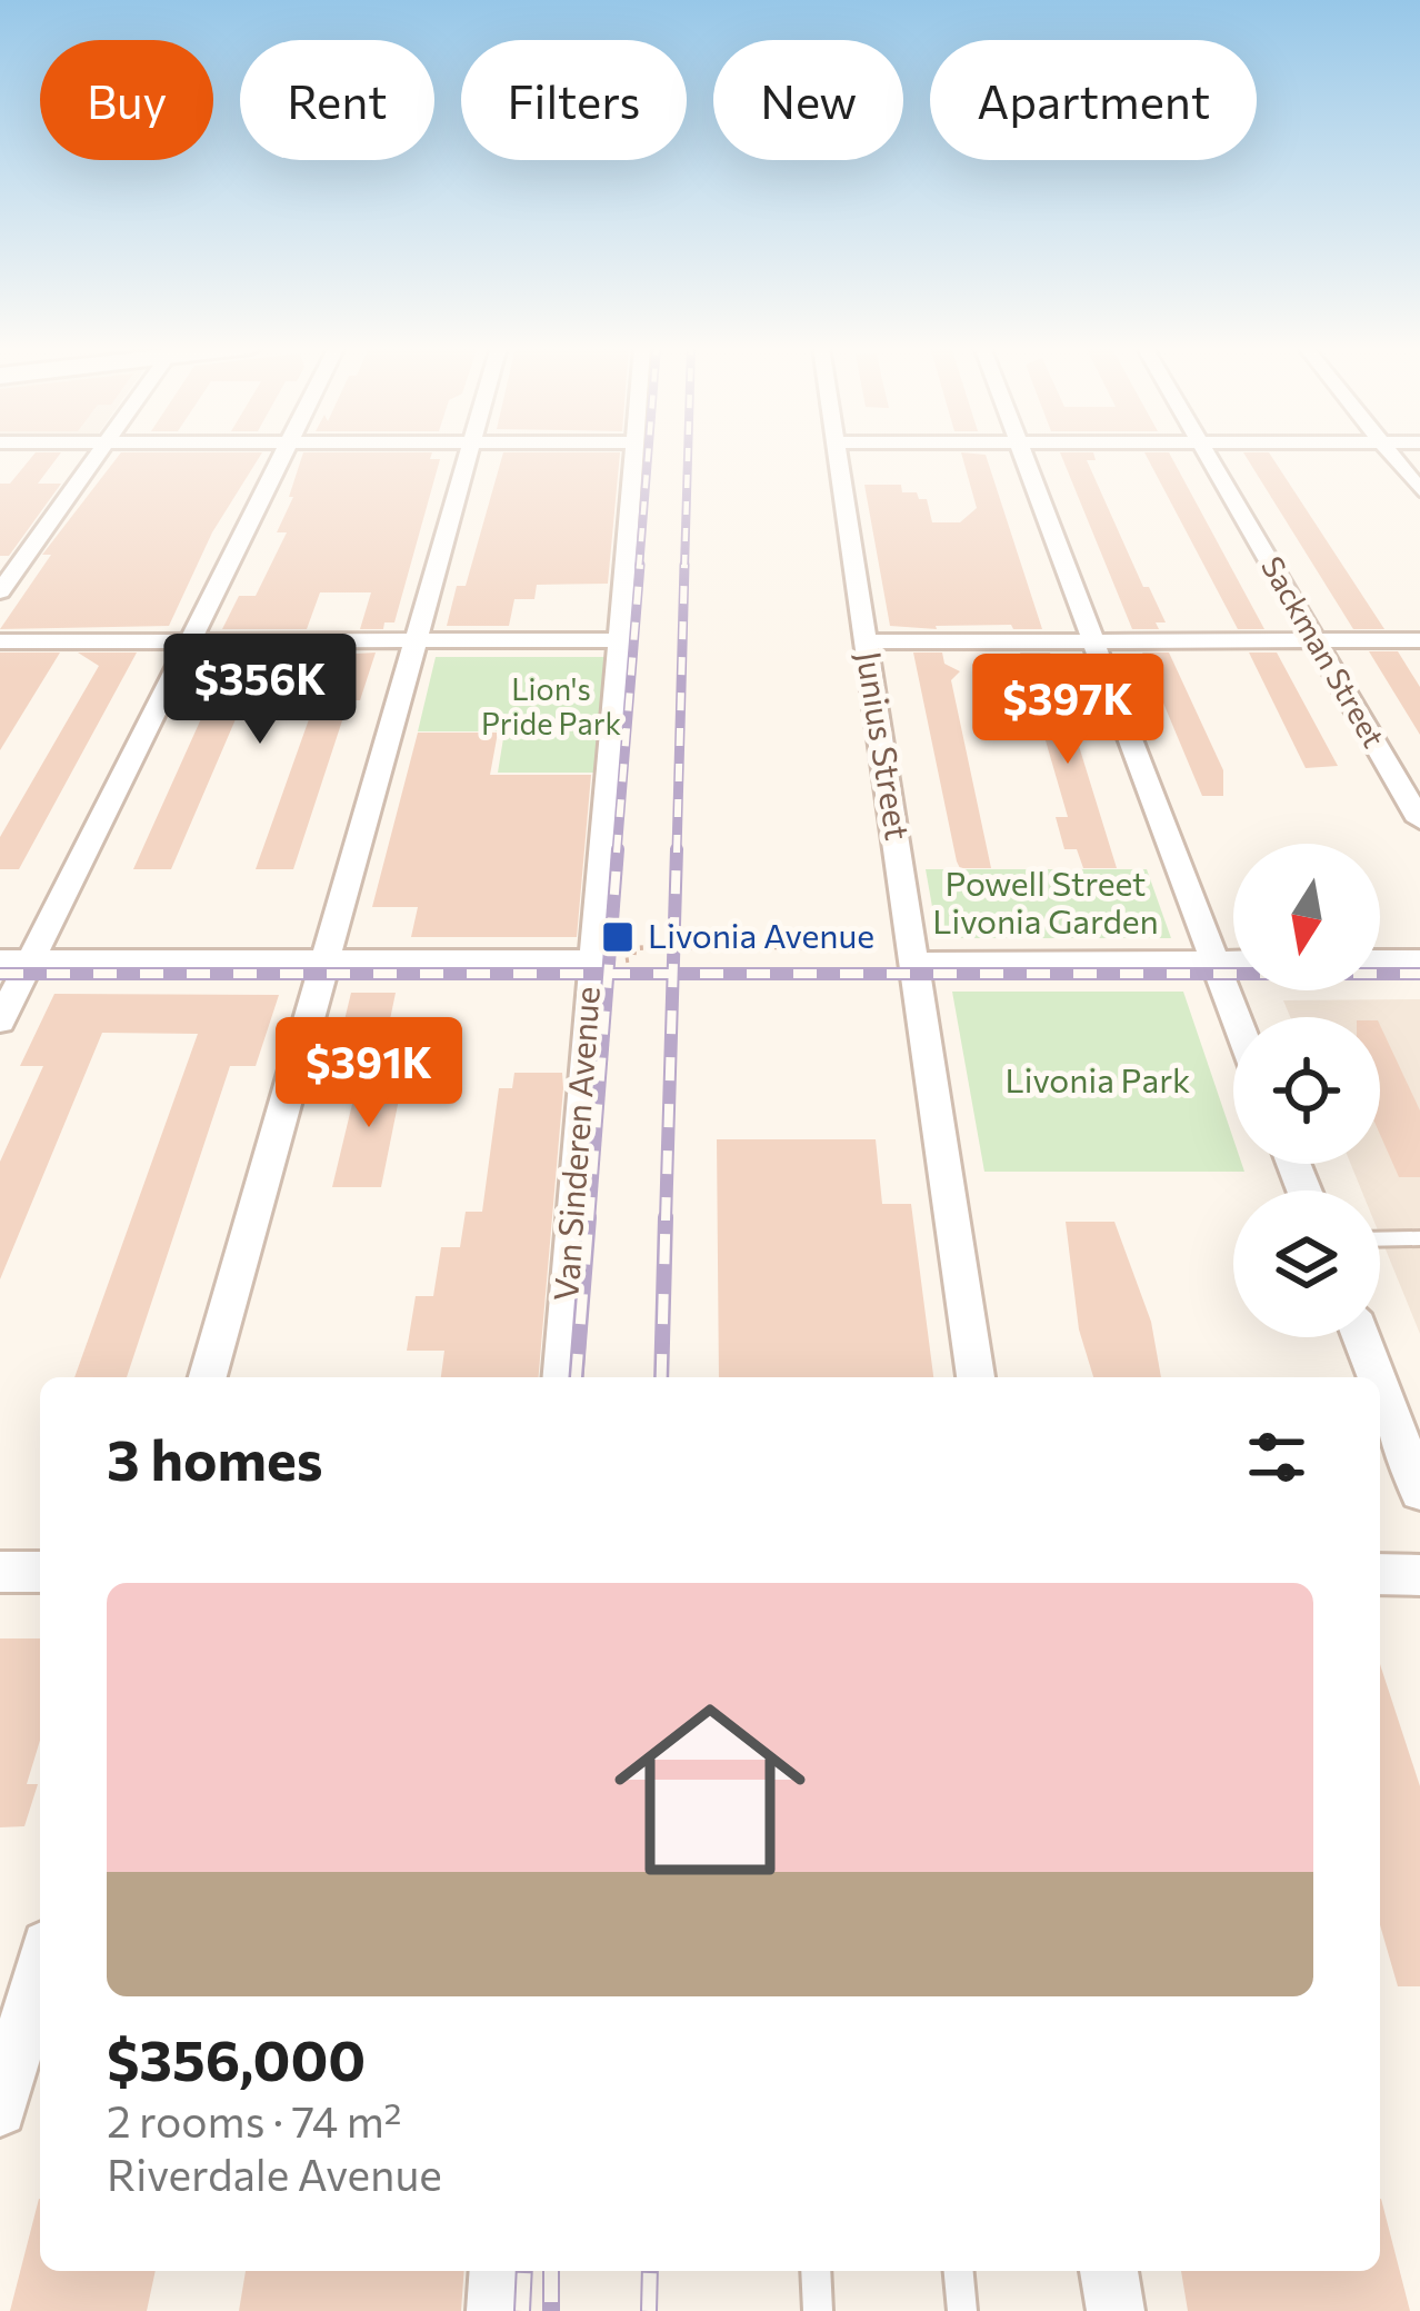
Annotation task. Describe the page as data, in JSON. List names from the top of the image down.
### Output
{
  "streets": {
    "street": ["Sackman Street", "Junius Street", "Van Sinderen Avenue"]
  },
  "parks": ["Lion's Pride Park", "Powell Street Livonia Garden", "Livonia Park"],
  "places": {
    "transit": ["Livonia Avenue"]
  },
  "north": "bottom",
  "page": {
    "chip": [
      "Buy",
      "Rent",
      "Filters",
      "New",
      "Apartment"
    ],
    "price": ["$356K", "$397K", "$391K"],
    "heading": "3 homes",
    "list": [
      {
        "name": "$356,000",
        "note": "2 rooms · 74 m² · Riverdale Avenue"
      }
    ]
  }
}
